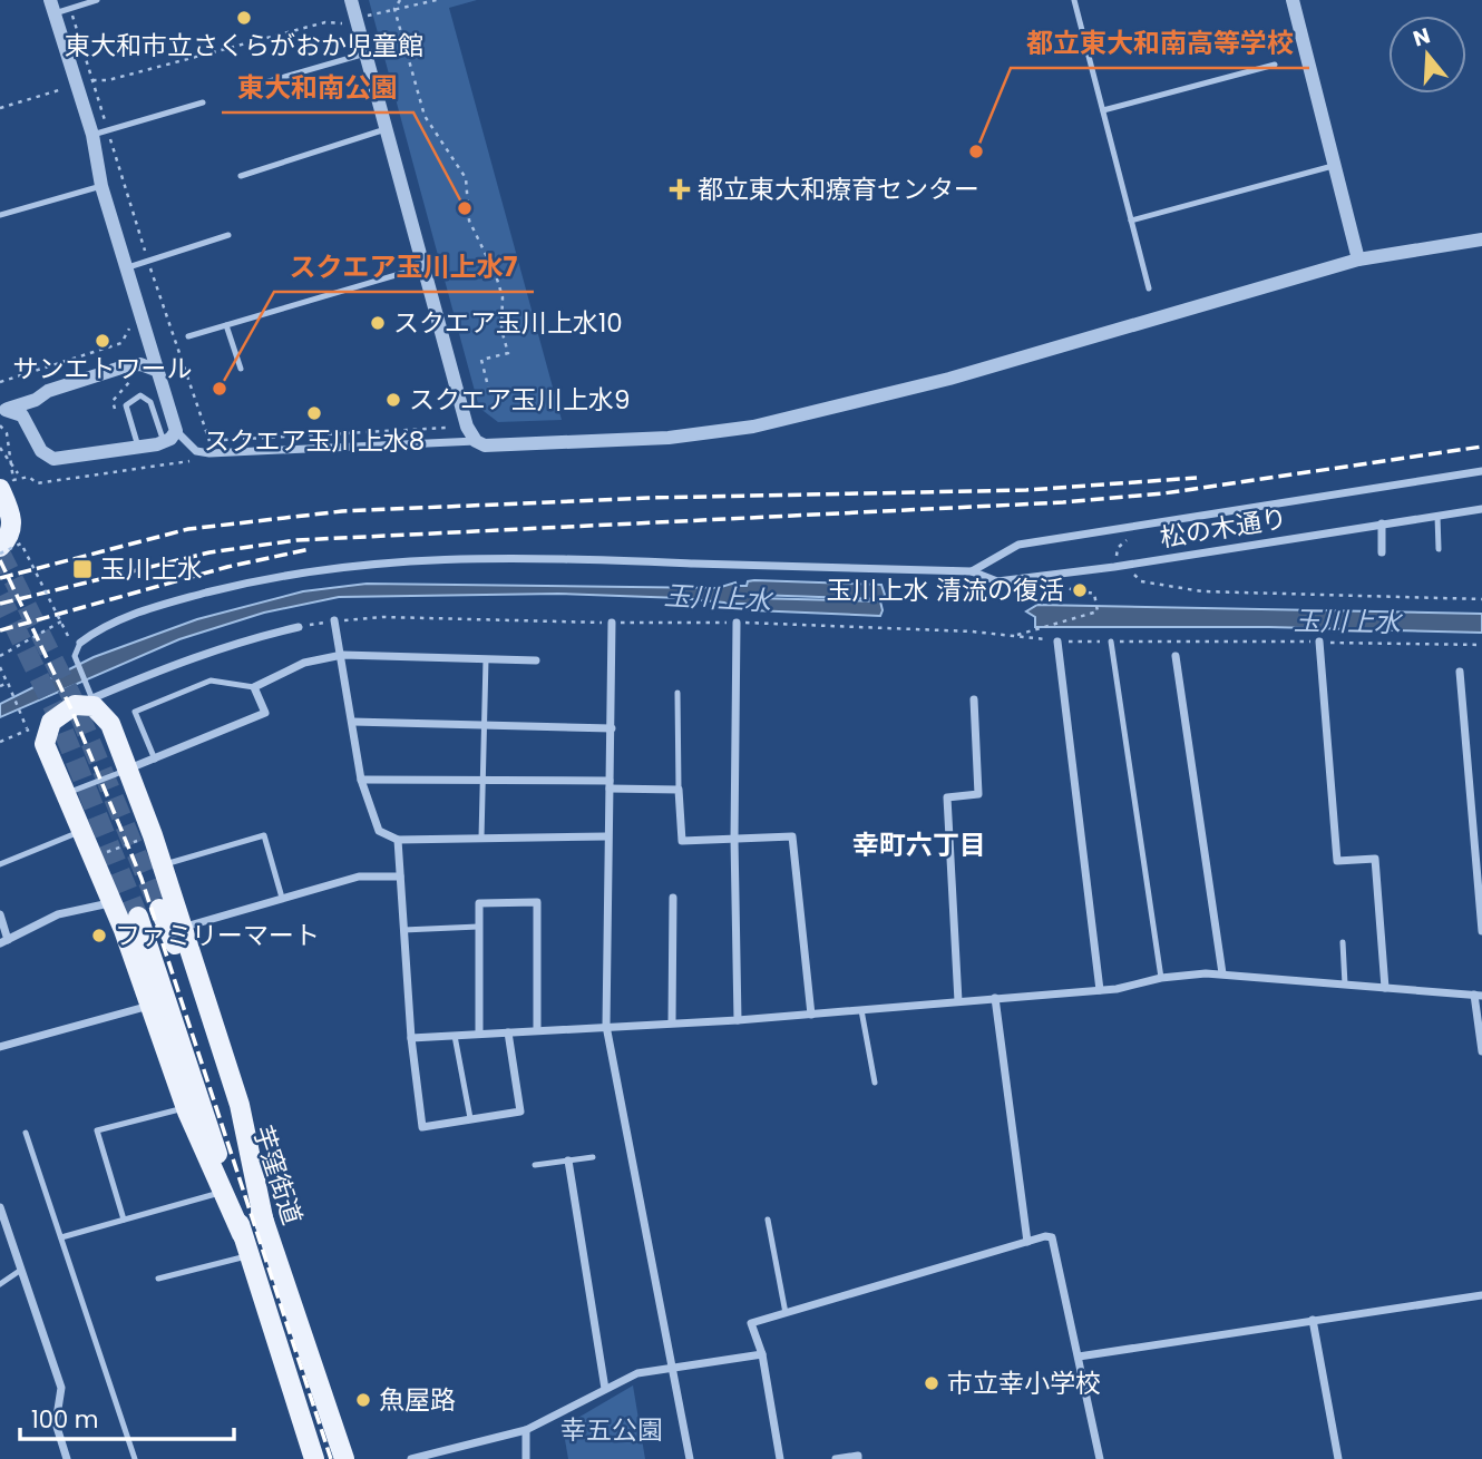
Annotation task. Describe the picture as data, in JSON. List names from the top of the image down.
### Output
{
  "streets": {
    "main road": ["芋窪街道"],
    "street": ["松の木通り"]
  },
  "districts": ["幸町六丁目"],
  "water": ["玉川上水"],
  "parks": ["幸五公園"],
  "places": {
    "other": [
      "東大和市立さくらがおか児童館",
      "都立東大和南高等学校",
      "東大和南公園",
      "スクエア玉川上水10",
      "サンエトワール",
      "スクエア玉川上水7",
      "スクエア玉川上水9",
      "スクエア玉川上水8",
      "玉川上水 清流の復活",
      "ファミリーマート",
      "市立幸小学校",
      "魚屋路"
    ],
    "health": ["都立東大和療育センター"],
    "transit": ["玉川上水"]
  },
  "scale_bar": "100 m",
  "north": "top"
}
